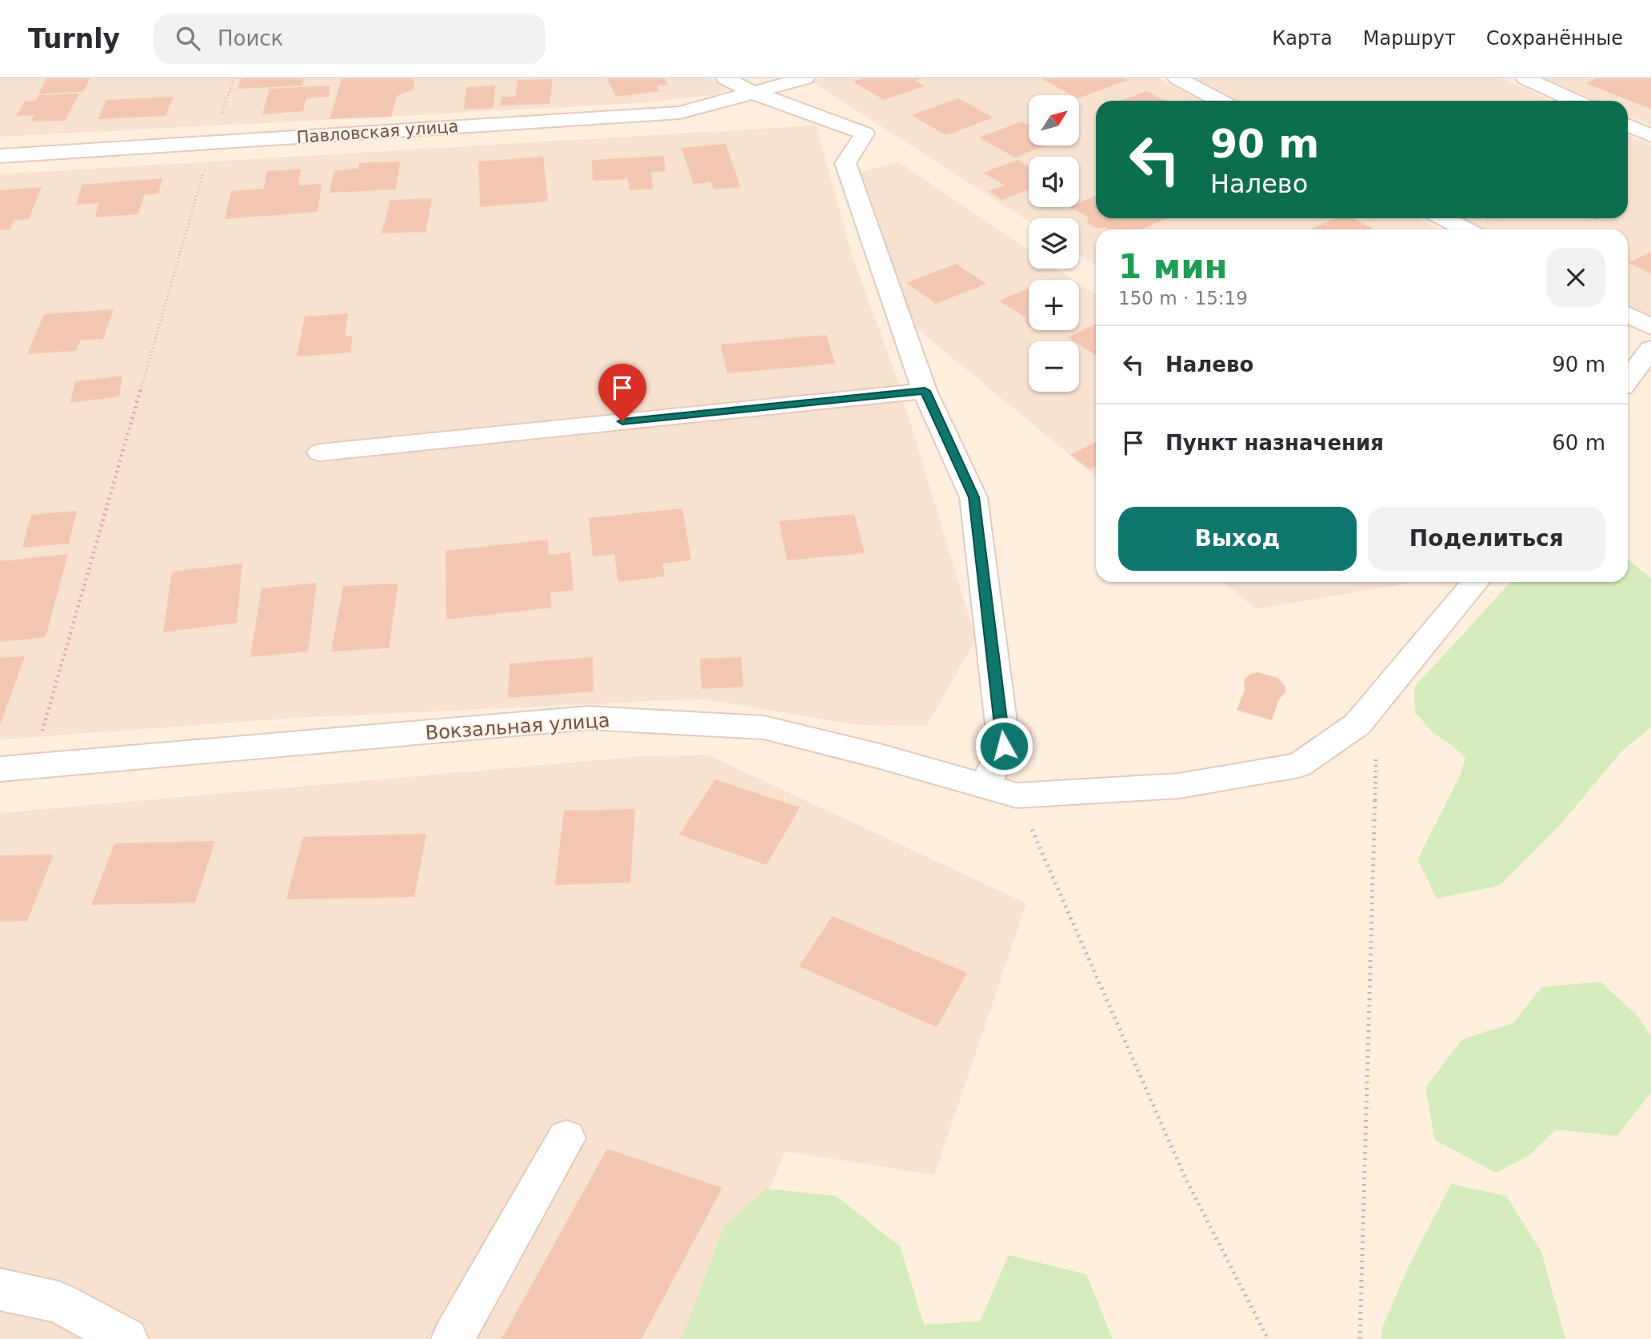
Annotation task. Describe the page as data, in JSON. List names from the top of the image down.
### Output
{
  "streets": {
    "street": ["Павловская улица", "Вокзальная улица"]
  },
  "north": "top right",
  "page": {
    "header": "Turnly",
    "search": "Поиск",
    "nav": ["Карта", "Маршрут", "Сохранённые"],
    "map_buttons": ["+", "−"],
    "turn": ["90 m", "Налево"],
    "heading": ["1 мин", "150 m · 15:19"],
    "list": [
      {
        "name": "Налево",
        "value": "90 m"
      },
      {
        "name": "Пункт назначения",
        "value": "60 m"
      }
    ],
    "buttons": ["Выход", "Поделиться"]
  }
}
